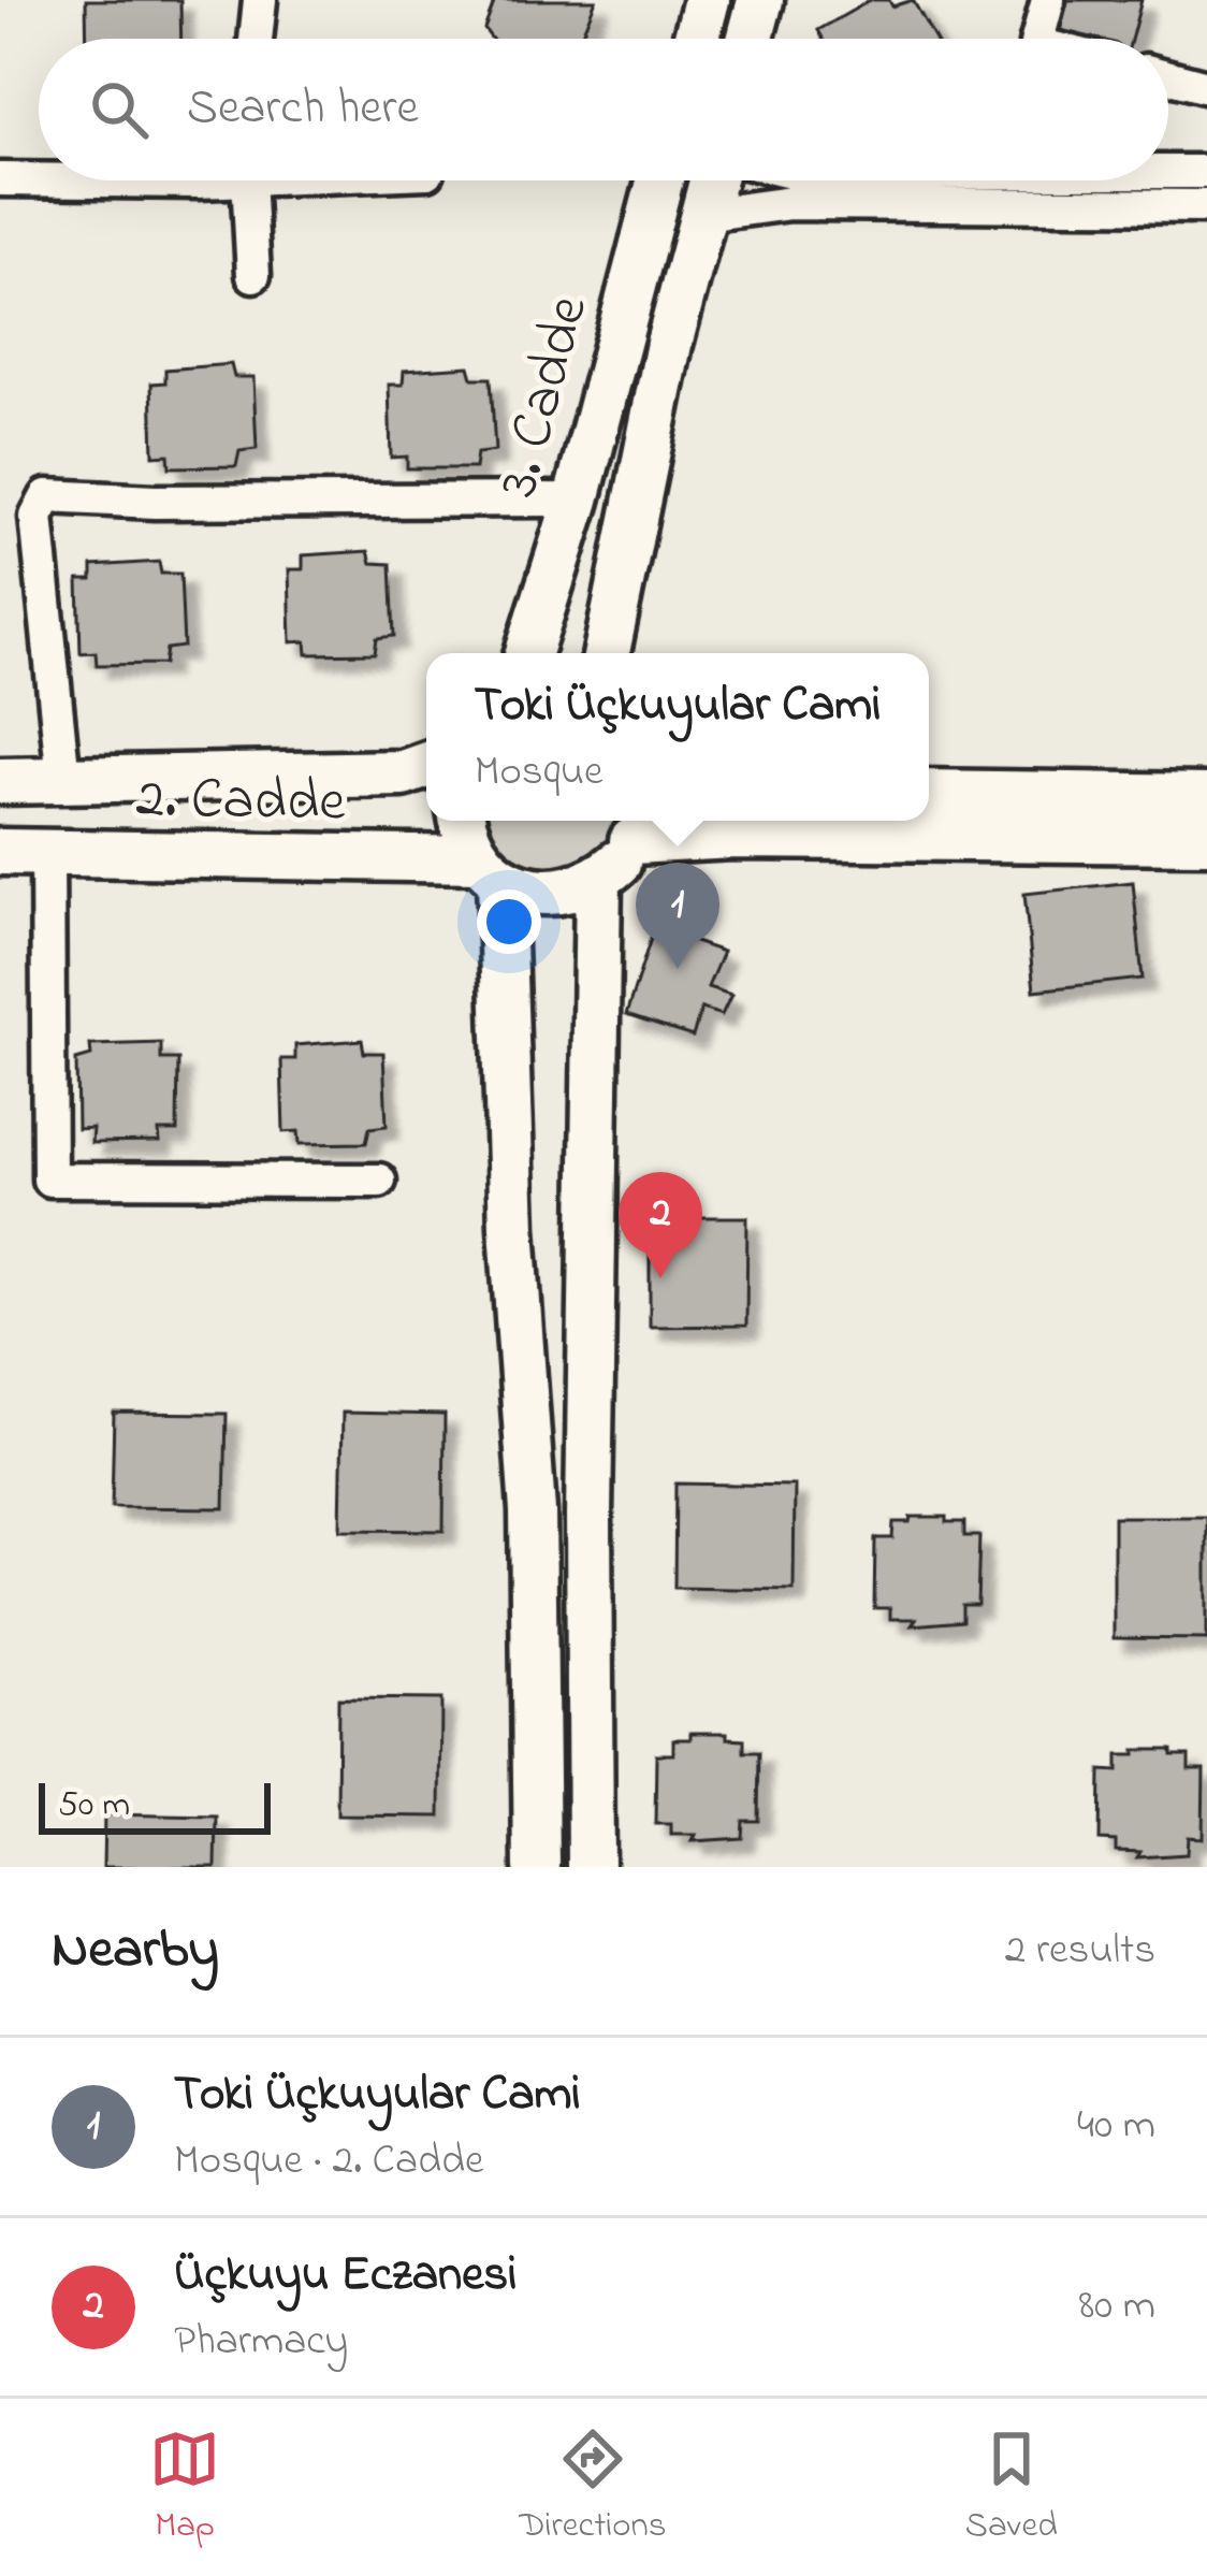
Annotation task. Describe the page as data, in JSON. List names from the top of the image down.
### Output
{
  "streets": {
    "main road": ["3. Cadde", "2. Cadde"]
  },
  "scale_bar": "50 m",
  "page": {
    "search": "Search here",
    "popup": ["Toki Üçkuyular Cami", "Mosque"],
    "pins": ["1", "2"],
    "scale": "50 m",
    "heading": ["Nearby", "2 results"],
    "list": [
      {
        "mark": "1",
        "name": "Toki Üçkuyular Cami",
        "note": "Mosque · 2. Cadde",
        "value": "40 m"
      },
      {
        "mark": "2",
        "name": "Üçkuyu Eczanesi",
        "note": "Pharmacy",
        "value": "80 m"
      }
    ],
    "nav": ["Map", "Directions", "Saved"]
  }
}
